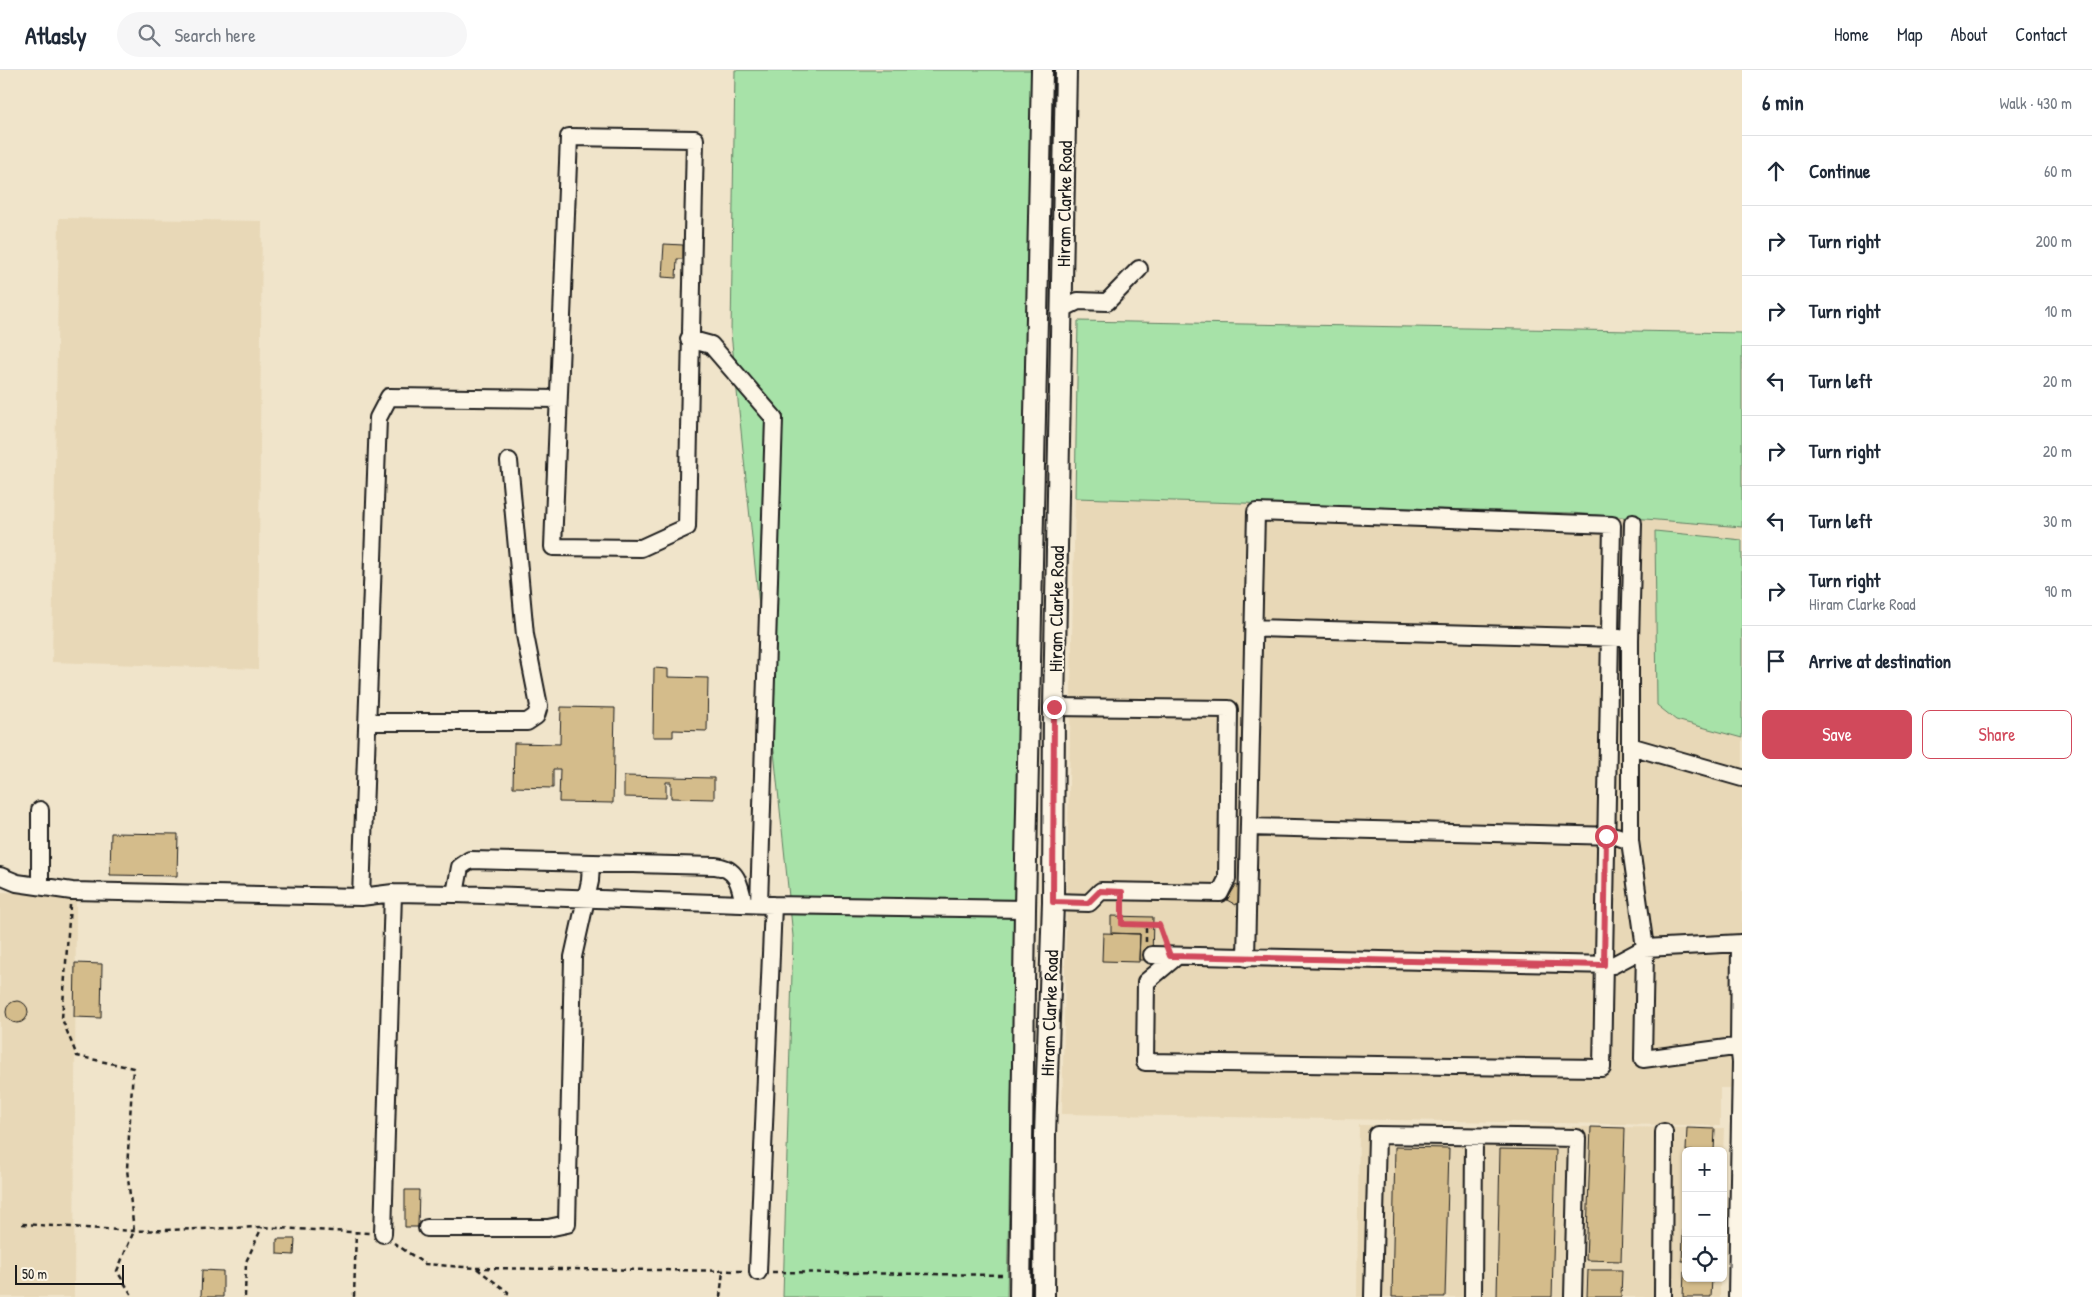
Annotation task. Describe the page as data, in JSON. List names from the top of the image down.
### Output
{
  "streets": {
    "main road": ["Hiram Clarke Road"]
  },
  "scale_bar": "50 m",
  "page": {
    "header": "Atlasly",
    "search": "Search here",
    "nav": [
      "Home",
      "Map",
      "About",
      "Contact"
    ],
    "heading": ["6 min", "Walk · 430 m"],
    "list": [
      ["Continue", "60 m"],
      ["Turn right", "200 m"],
      ["Turn right", "10 m"],
      ["Turn left", "20 m"],
      ["Turn right", "20 m"],
      ["Turn left", "30 m"],
      ["Turn right", "Hiram Clarke Road", "90 m"],
      "Arrive at destination"
    ],
    "buttons": ["Save", "Share"],
    "map_buttons": ["+", "−"],
    "scale": "50 m"
  }
}
